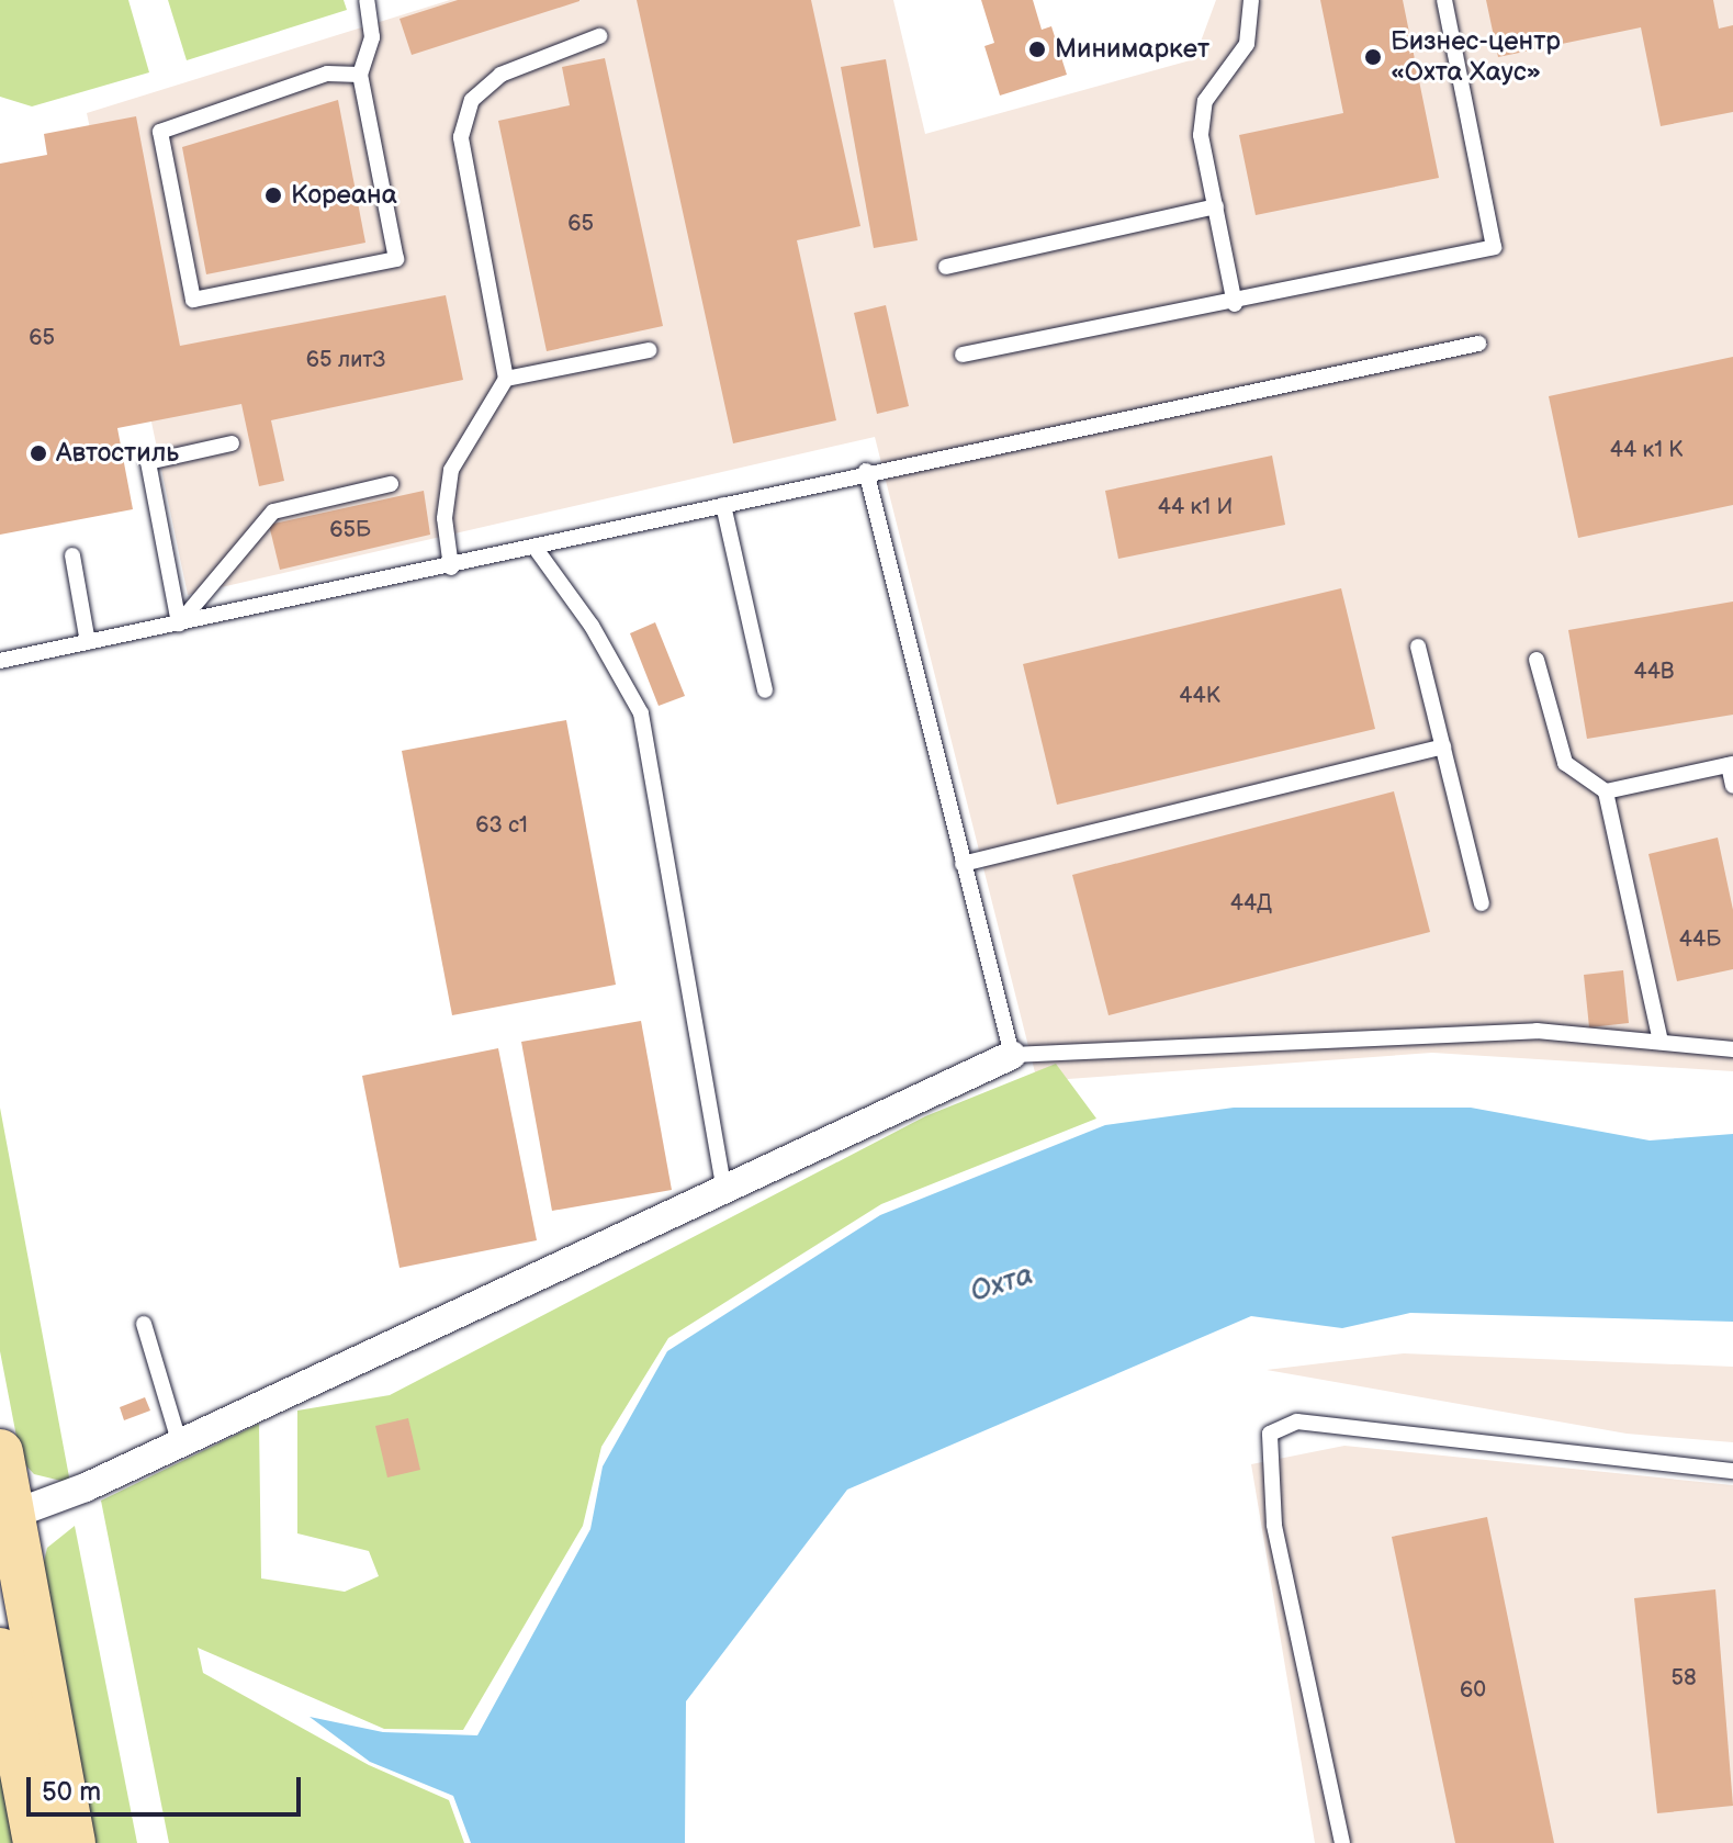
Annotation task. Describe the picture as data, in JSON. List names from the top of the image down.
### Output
{
  "water": ["Охта"],
  "places": [
    "Минимаркет",
    "Бизнес-центр «Охта Хаус»",
    "Кореана",
    "Автостиль"
  ],
  "house_numbers": [
    "65",
    "65",
    "65 литЗ",
    "44 к1 К",
    "44 к1 И",
    "65Б",
    "44В",
    "44К",
    "63 с1",
    "44Д",
    "44Б",
    "58",
    "60"
  ],
  "scale_bar": "50 m"
}
